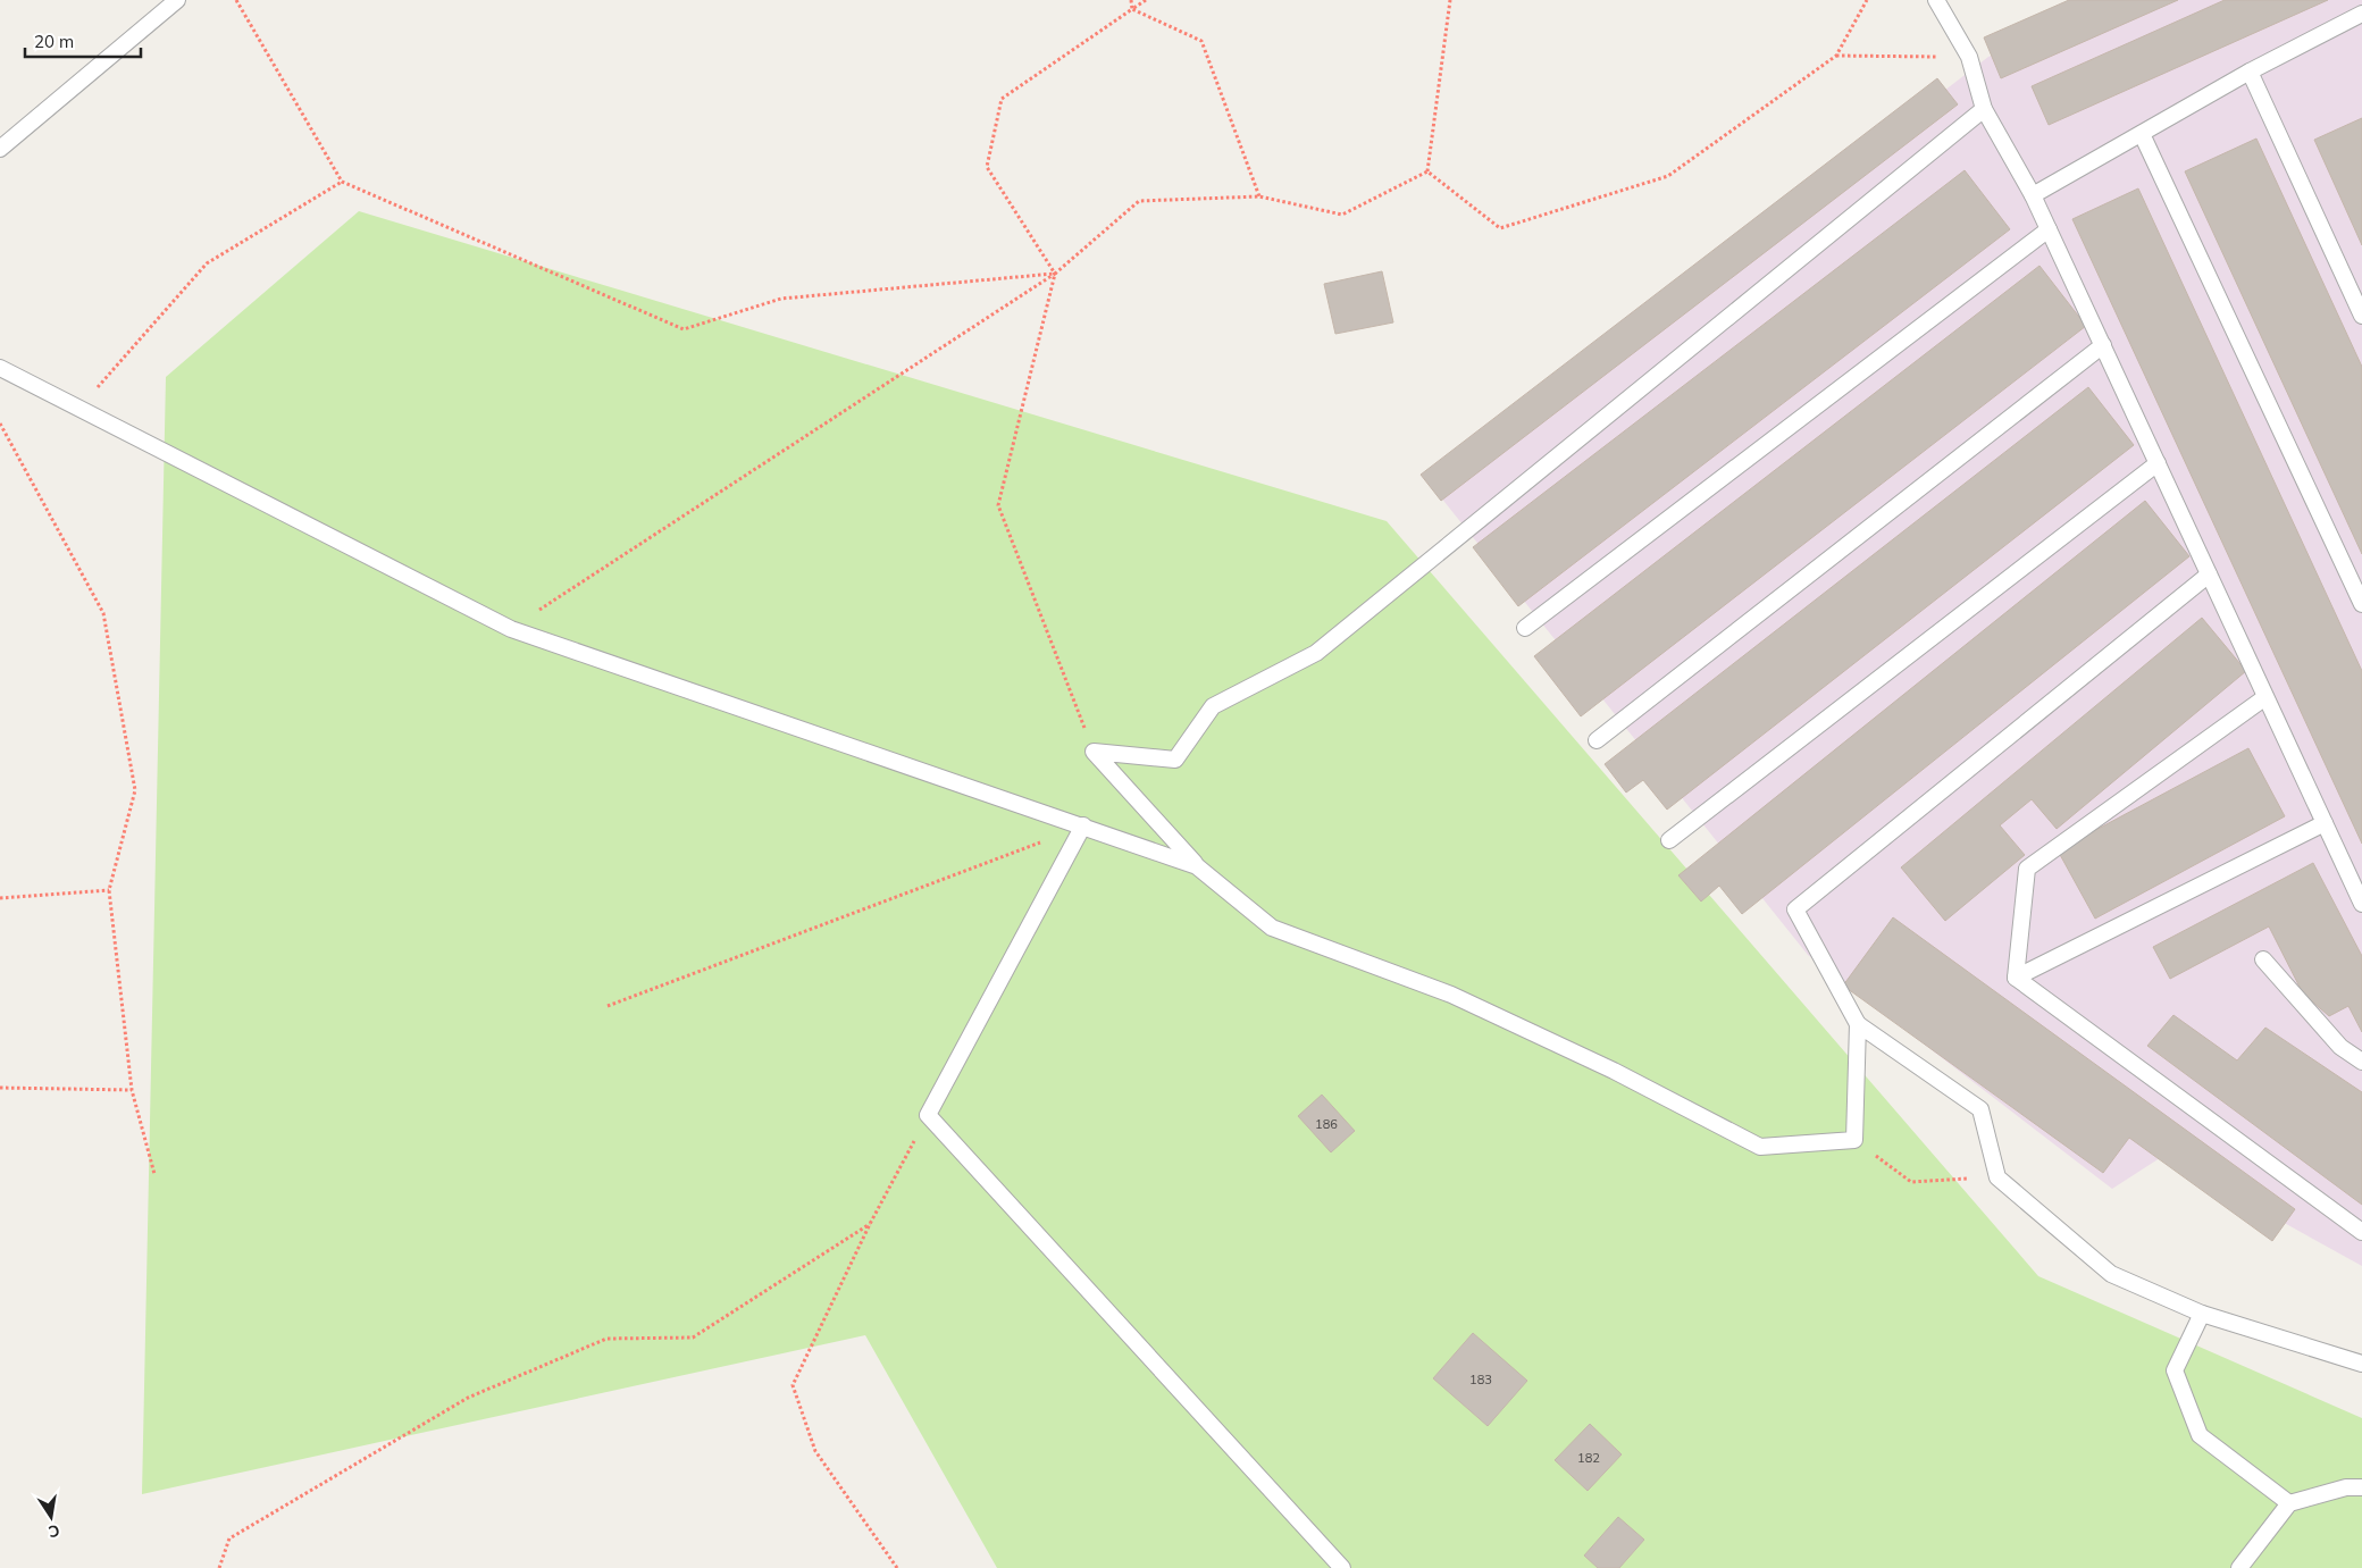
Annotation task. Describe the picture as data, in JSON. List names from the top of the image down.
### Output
{
  "house_numbers": ["186", "183", "182"],
  "scale_bar": "20 m",
  "north": "bottom"
}
